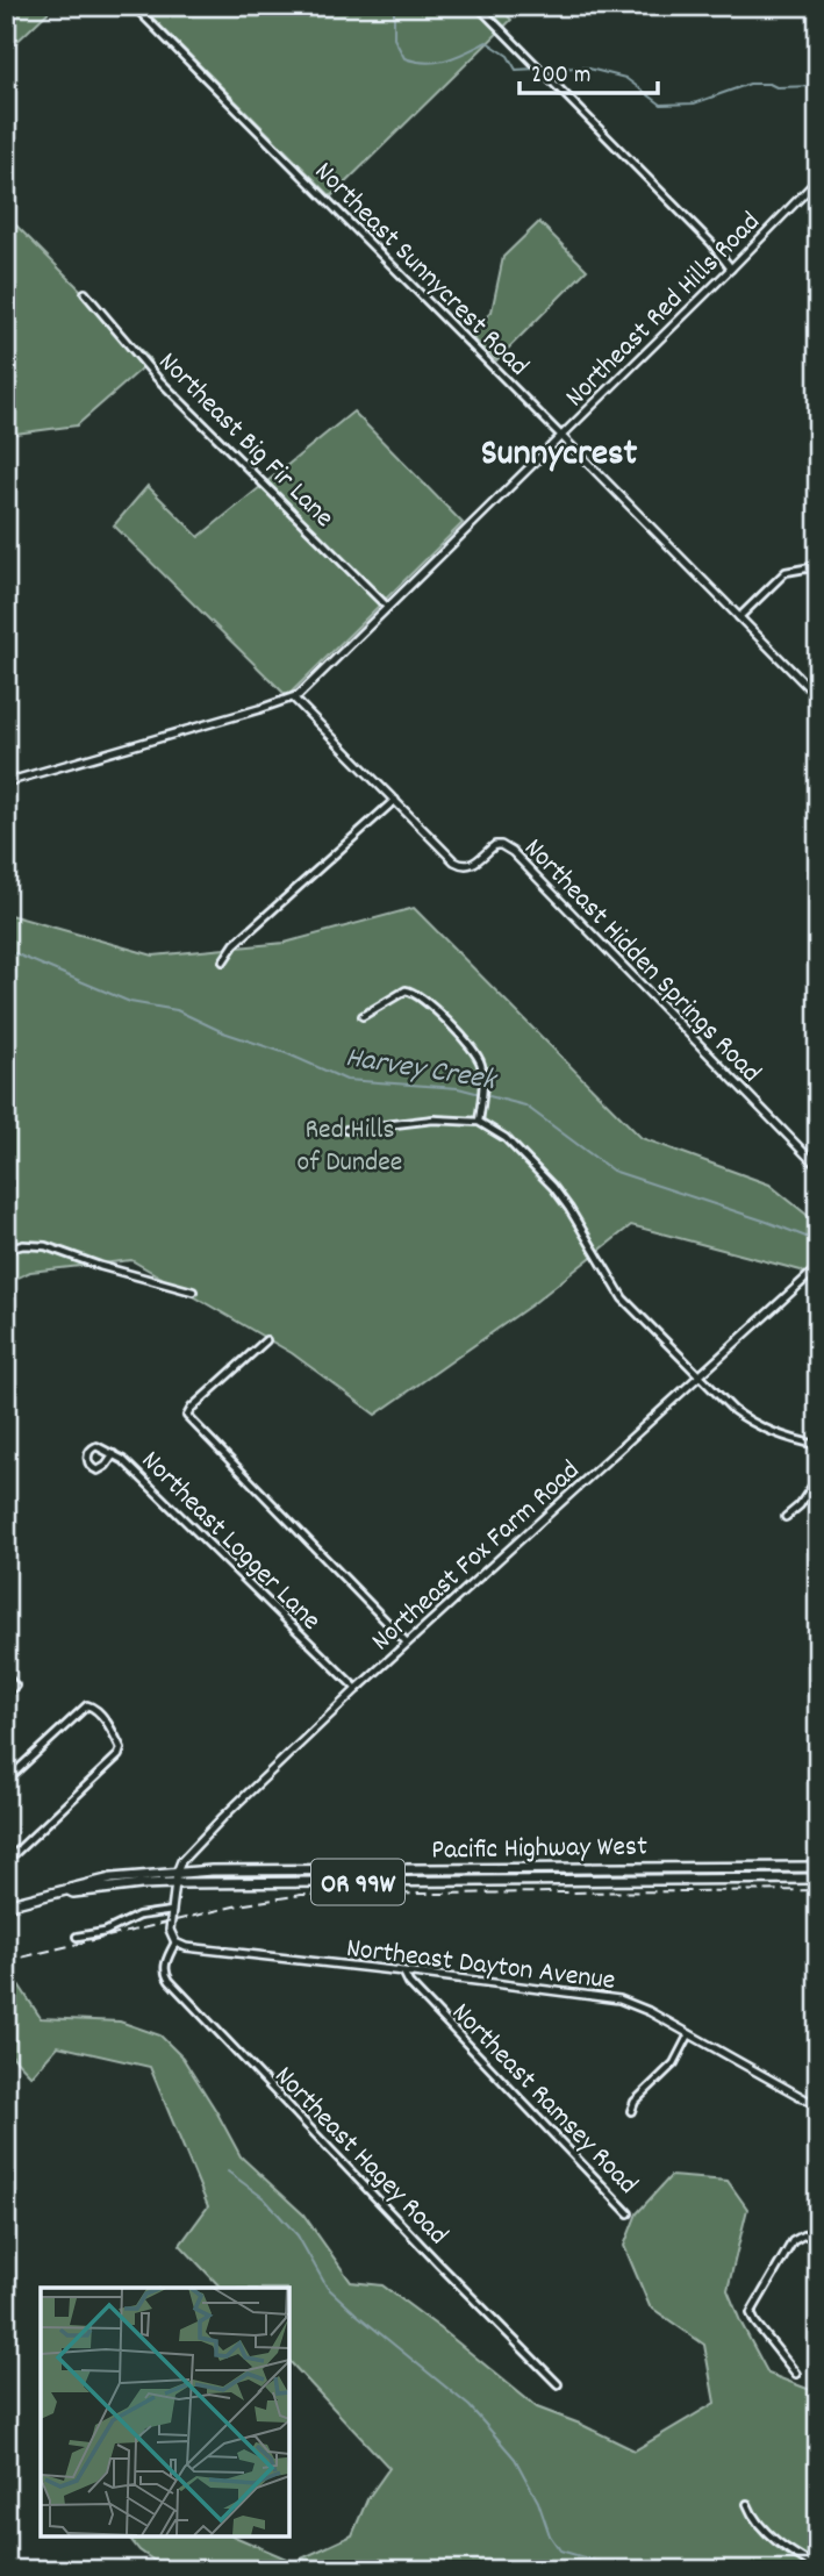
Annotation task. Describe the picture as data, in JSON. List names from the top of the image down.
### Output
{
  "streets": {
    "main road": ["Pacific Highway West", "OR 99W"],
    "street": [
      "Northeast Sunnycrest Road",
      "Northeast Red Hills Road",
      "Northeast Big Fir Lane",
      "Northeast Hidden Springs Road",
      "Northeast Logger Lane",
      "Northeast Fox Farm Road",
      "Northeast Dayton Avenue",
      "Northeast Ramsey Road",
      "Northeast Hagey Road"
    ]
  },
  "crossings": [
    ["Northeast Sunnycrest Road", "Northeast Red Hills Road"],
    ["Northeast Red Hills Road", "Northeast Big Fir Lane"],
    ["Northeast Red Hills Road", "Northeast Hidden Springs Road"],
    ["Northeast Logger Lane", "Northeast Fox Farm Road"],
    ["Northeast Fox Farm Road", "Pacific Highway West"],
    ["Northeast Dayton Avenue", "Northeast Ramsey Road"],
    ["Northeast Dayton Avenue", "Northeast Hagey Road"]
  ],
  "districts": ["Sunnycrest"],
  "water": ["Harvey Creek"],
  "parks": ["Red Hills of Dundee"],
  "scale_bar": "200 m"
}
